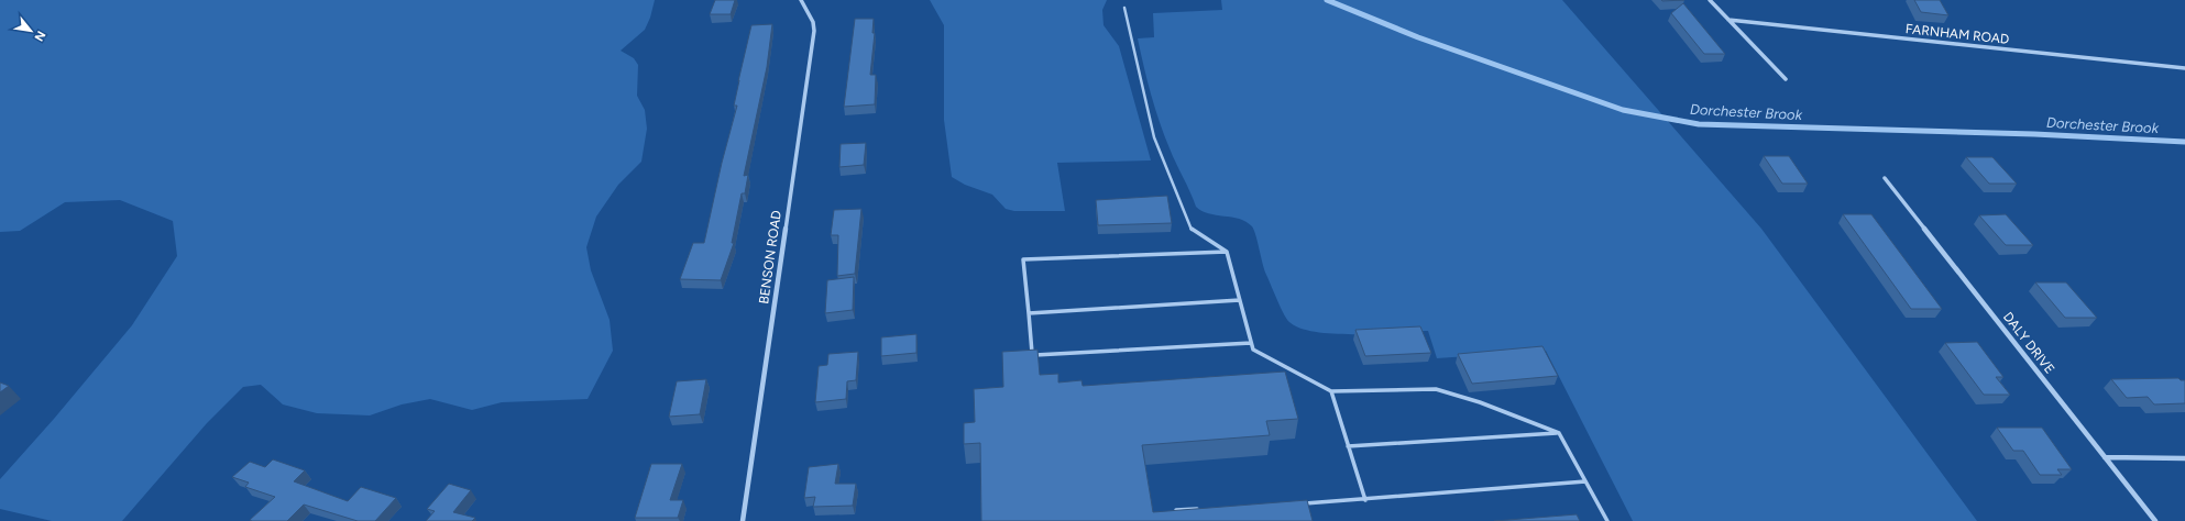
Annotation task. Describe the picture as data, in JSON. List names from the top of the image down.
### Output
{
  "streets": {
    "street": ["FARNHAM ROAD", "BENSON ROAD", "DALY DRIVE"]
  },
  "water": ["Dorchester Brook"],
  "north": "bottom right"
}
